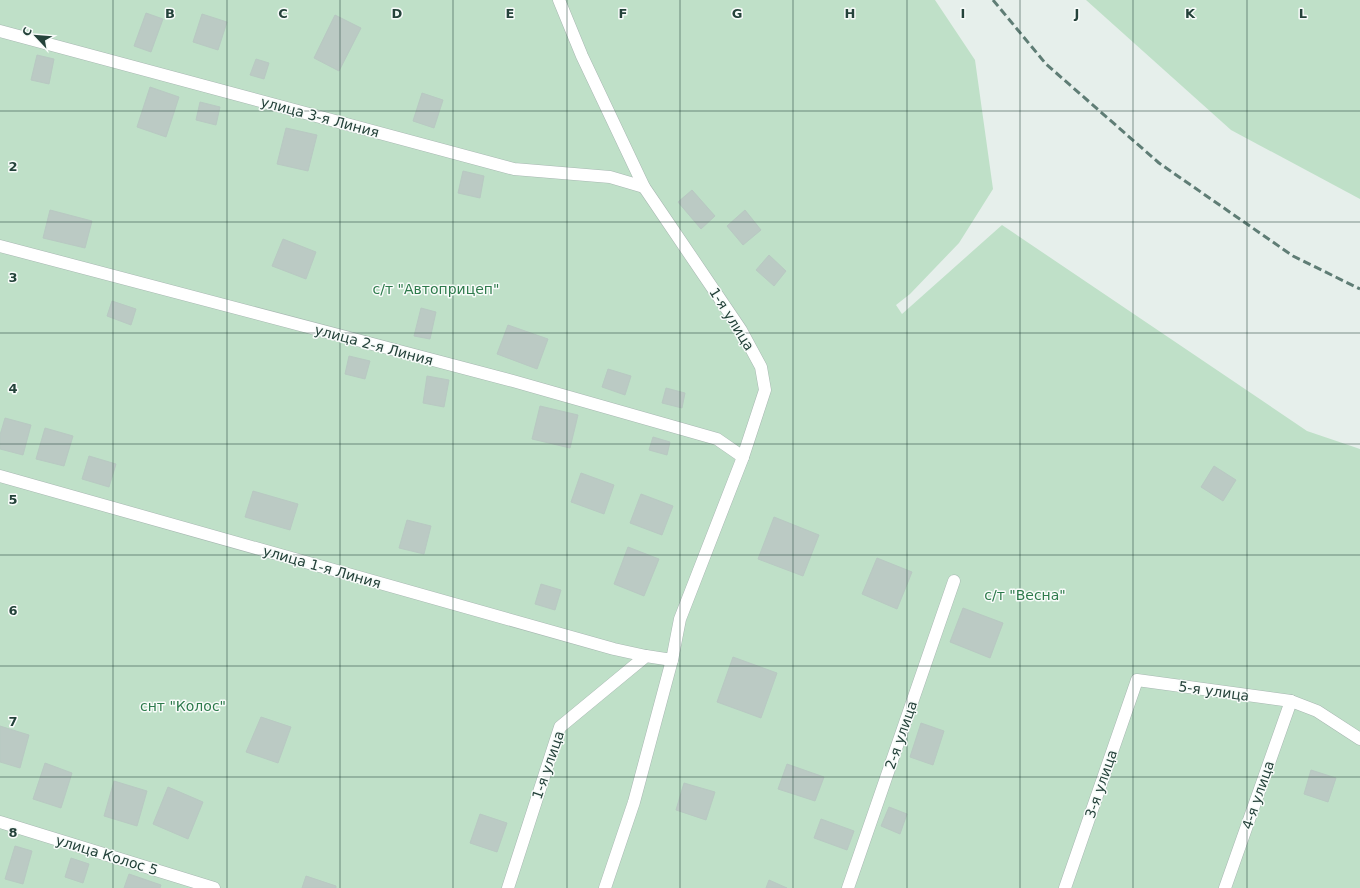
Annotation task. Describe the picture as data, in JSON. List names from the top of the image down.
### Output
{
  "streets": {
    "street": [
      "улица 3-я Линия",
      "1-я улица",
      "улица 2-я Линия",
      "улица 1-я Линия",
      "5-я улица",
      "2-я улица",
      "3-я улица",
      "4-я улица",
      "улица Колос 5"
    ]
  },
  "crossings": [
    ["улица 3-я Линия", "1-я улица"],
    ["1-я улица", "улица 2-я Линия"],
    ["1-я улица", "улица 1-я Линия"],
    ["5-я улица", "3-я улица"],
    ["5-я улица", "4-я улица"]
  ],
  "parks": ["с/т \"Автоприцеп\"", "с/т \"Весна\"", "снт \"Колос\""],
  "north": "top left",
  "grid": {
    "columns": [
      "B",
      "C",
      "D",
      "E",
      "F",
      "G",
      "H",
      "I",
      "J",
      "K",
      "L"
    ],
    "rows": [
      "2",
      "3",
      "4",
      "5",
      "6",
      "7",
      "8"
    ]
  }
}
